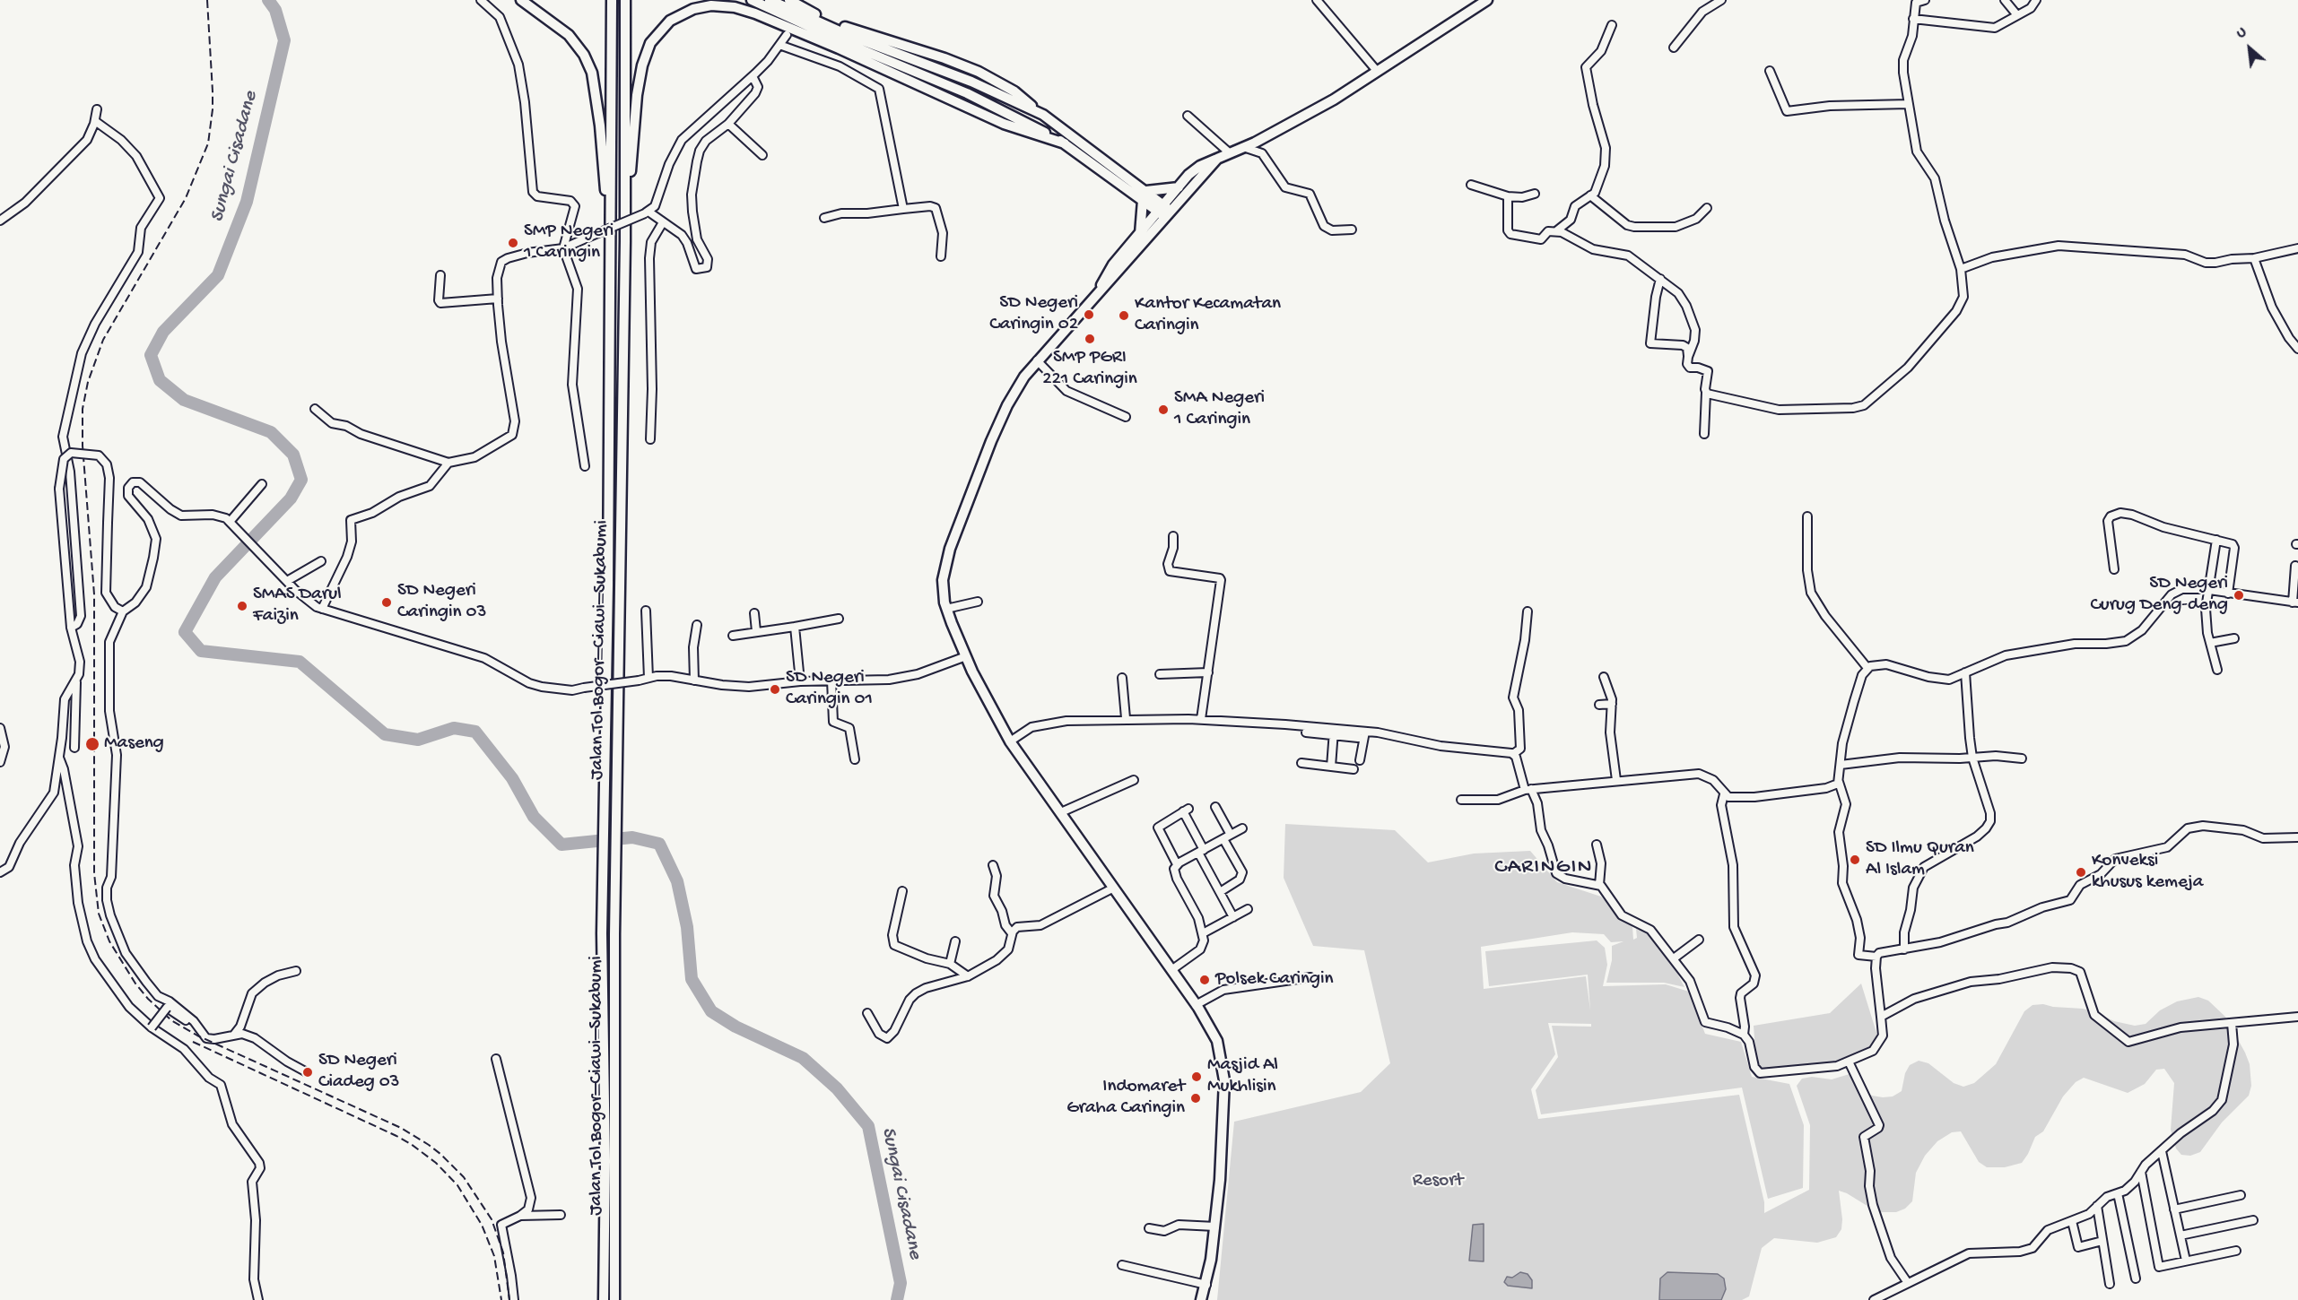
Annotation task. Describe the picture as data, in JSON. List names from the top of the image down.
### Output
{
  "streets": {
    "highway": ["Jalan Tol Bogor–Ciawi–Sukabumi"]
  },
  "districts": ["CARINGIN"],
  "water": ["Sungai Cisadane"],
  "parks": ["Resort"],
  "places": [
    "SMP Negeri 1 Caringin",
    "SD Negeri Caringin 02",
    "Kantor Kecamatan Caringin",
    "SMP PGRI 221 Caringin",
    "SMA Negeri 1 Caringin",
    "SD Negeri Curug Deng-deng",
    "SD Negeri Caringin 03",
    "SMAS Darul Faizin",
    "SD Negeri Caringin 01",
    "Maseng",
    "SD Ilmu Quran Al Islam",
    "Konveksi khusus kemeja",
    "Polsek Caringin",
    "SD Negeri Ciadeg 03",
    "Masjid Al Mukhlisin",
    "Indomaret Graha Caringin"
  ],
  "north": "top left"
}
